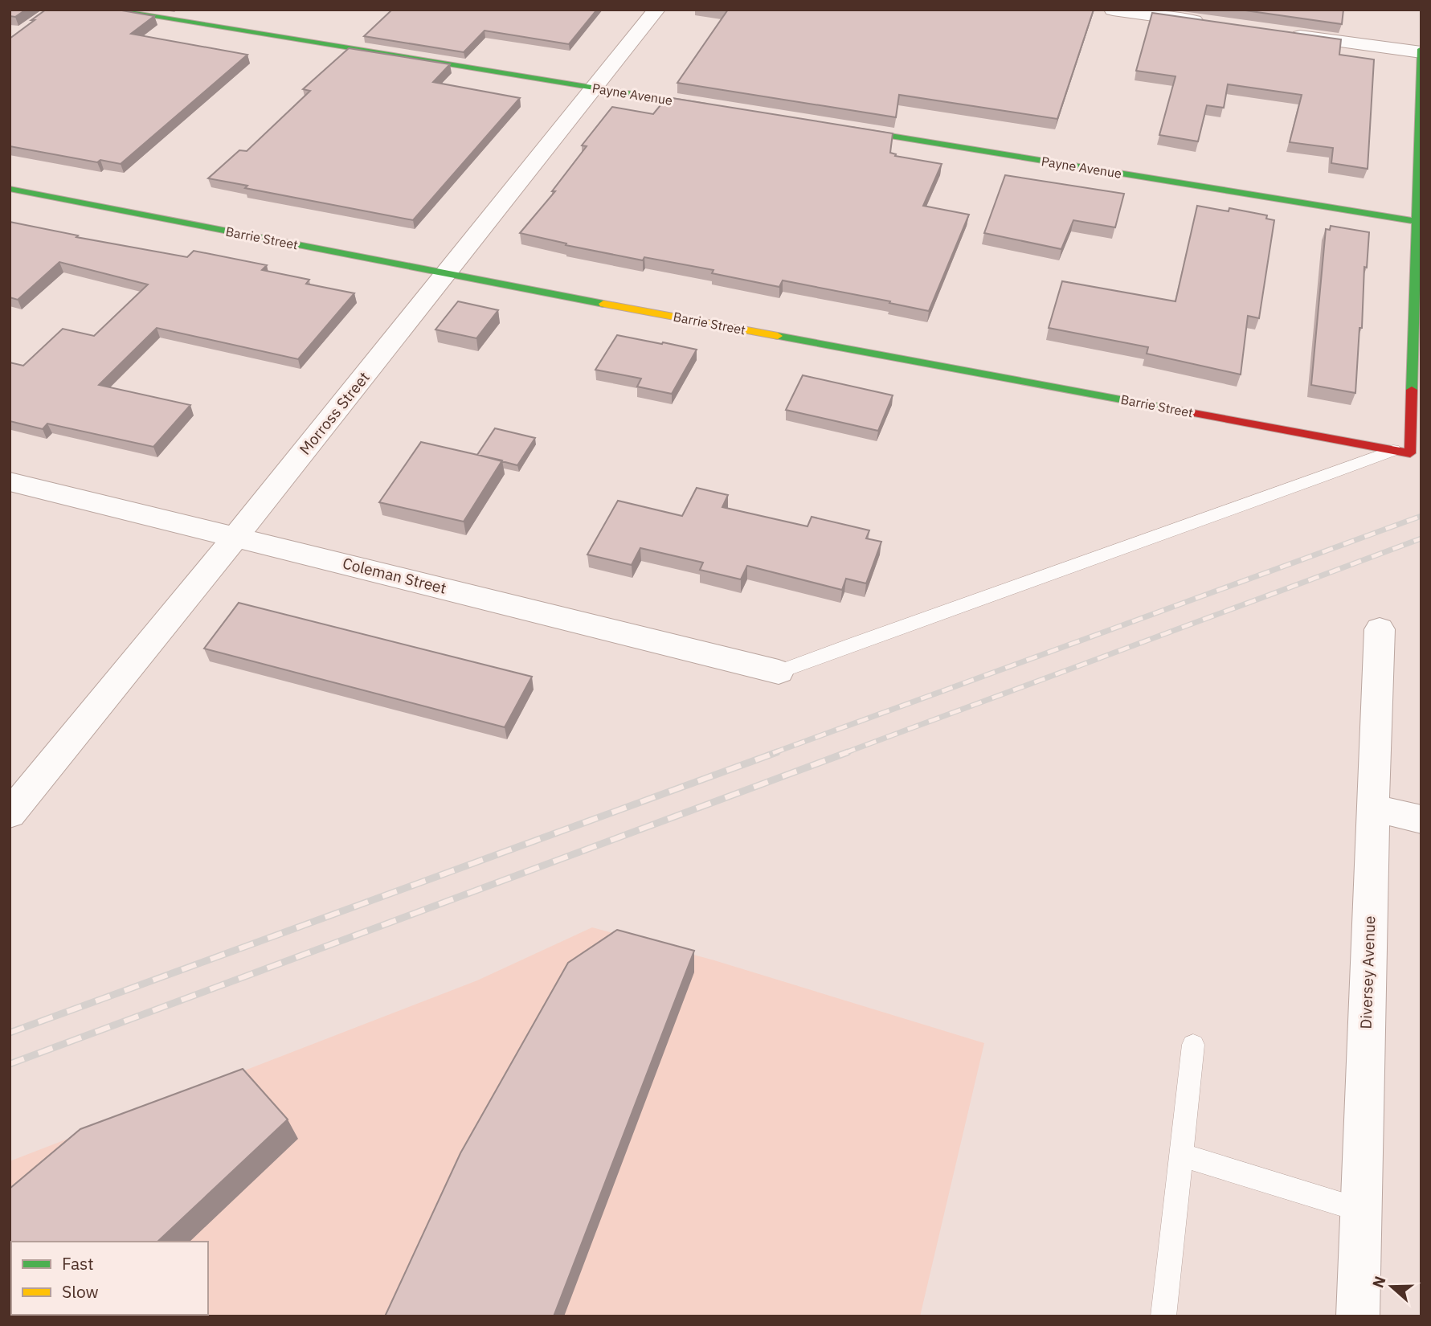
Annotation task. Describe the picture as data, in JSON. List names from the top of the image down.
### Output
{
  "streets": {
    "street": [
      "Payne Avenue",
      "Barrie Street",
      "Morross Street",
      "Coleman Street",
      "Diversey Avenue"
    ]
  },
  "crossings": [
    ["Payne Avenue", "Morross Street"],
    ["Barrie Street", "Morross Street"],
    ["Morross Street", "Coleman Street"]
  ],
  "legend": ["Fast", "Slow"],
  "north": "left"
}
